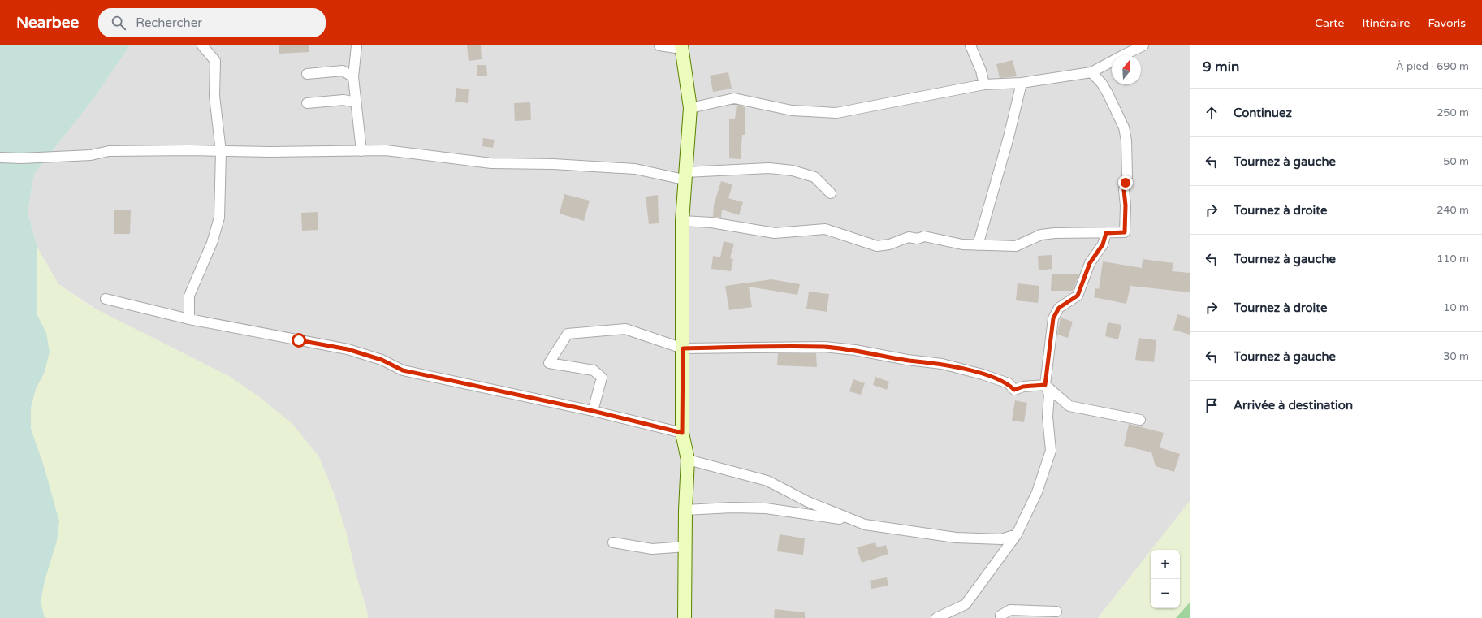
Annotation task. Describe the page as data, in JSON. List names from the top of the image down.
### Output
{
  "north": "top",
  "page": {
    "header": "Nearbee",
    "search": "Rechercher",
    "nav": ["Carte", "Itinéraire", "Favoris"],
    "heading": ["9 min", "À pied · 690 m"],
    "list": [
      ["Continuez", "250 m"],
      ["Tournez à gauche", "50 m"],
      ["Tournez à droite", "240 m"],
      ["Tournez à gauche", "110 m"],
      ["Tournez à droite", "10 m"],
      ["Tournez à gauche", "30 m"],
      "Arrivée à destination"
    ],
    "map_buttons": ["+", "−"]
  }
}
